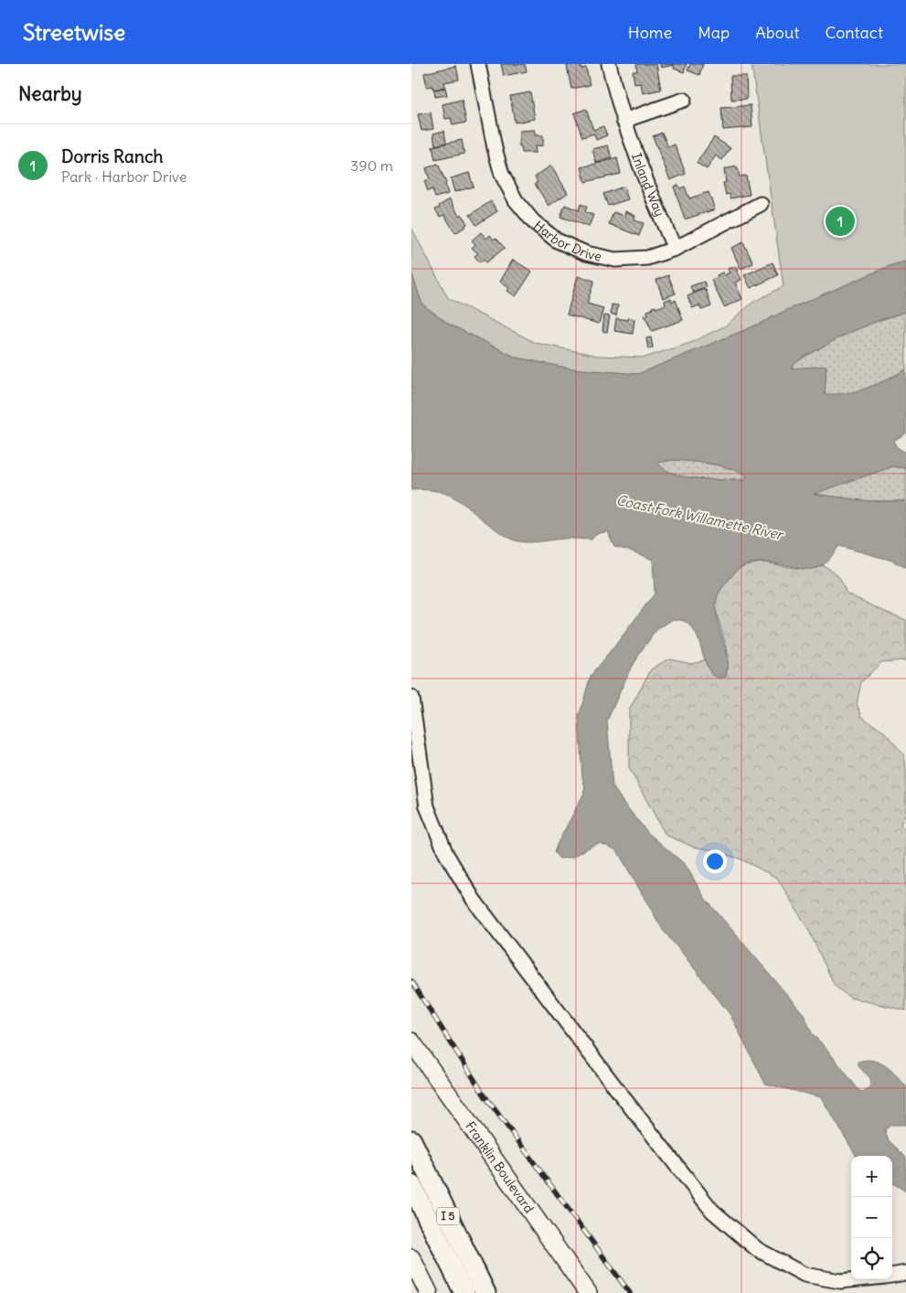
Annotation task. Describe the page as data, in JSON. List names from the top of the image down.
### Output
{
  "streets": {
    "highway": ["I 5"],
    "main road": ["Franklin Boulevard"],
    "street": ["Inland Way", "Harbor Drive"]
  },
  "crossings": [
    ["Inland Way", "Harbor Drive"]
  ],
  "water": ["Coast Fork Willamette River"],
  "page": {
    "header": "Streetwise",
    "nav": [
      "Home",
      "Map",
      "About",
      "Contact"
    ],
    "heading": "Nearby",
    "list": [
      {
        "mark": "1",
        "name": "Dorris Ranch",
        "note": "Park · Harbor Drive",
        "value": "390 m"
      }
    ],
    "pins": "1",
    "map_buttons": ["+", "−"]
  }
}
